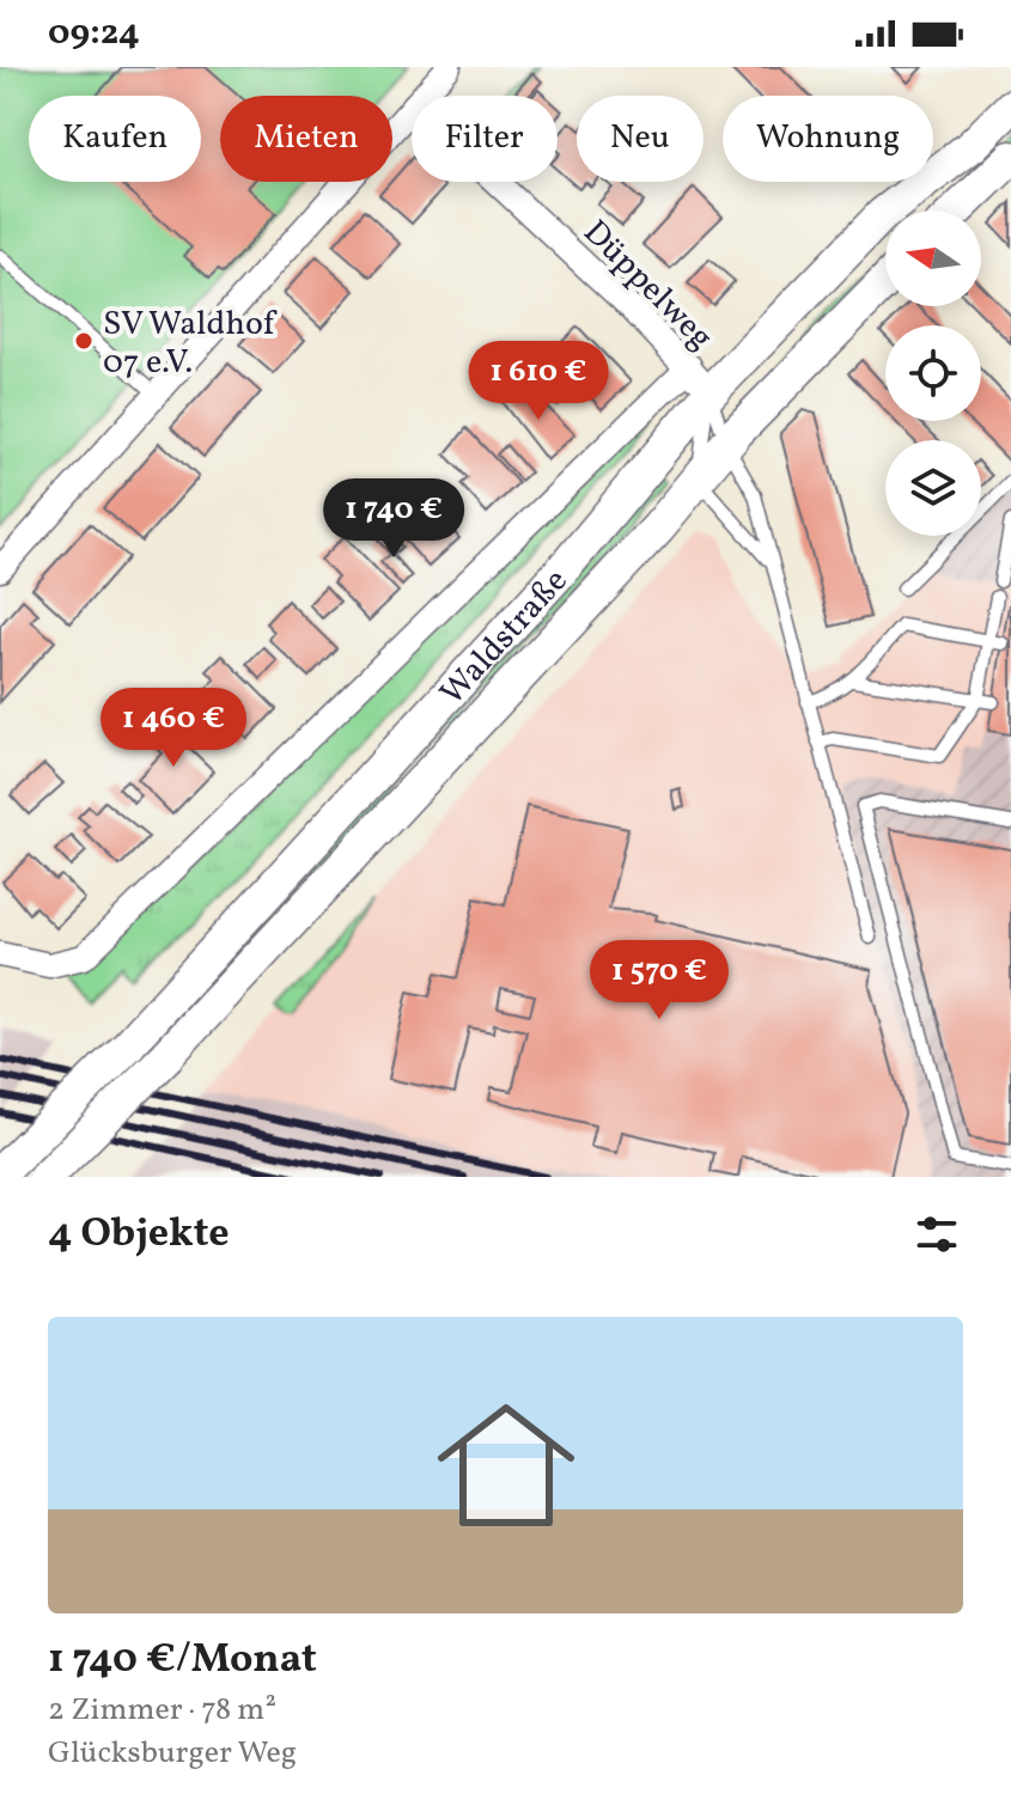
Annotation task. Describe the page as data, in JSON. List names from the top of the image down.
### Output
{
  "streets": {
    "main road": ["Waldstraße"],
    "street": ["Düppelweg"]
  },
  "crossings": [
    ["Düppelweg", "Waldstraße"]
  ],
  "places": ["SV Waldhof 07 e.V."],
  "north": "left",
  "page": {
    "status": "09:24",
    "chip": [
      "Kaufen",
      "Mieten",
      "Filter",
      "Neu",
      "Wohnung"
    ],
    "price": [
      "1 610 €",
      "1 740 €",
      "1 460 €",
      "1 570 €"
    ],
    "heading": "4 Objekte",
    "list": [
      {
        "name": "1 740 €/Monat",
        "note": "2 Zimmer · 78 m² · Glücksburger Weg"
      }
    ]
  }
}
